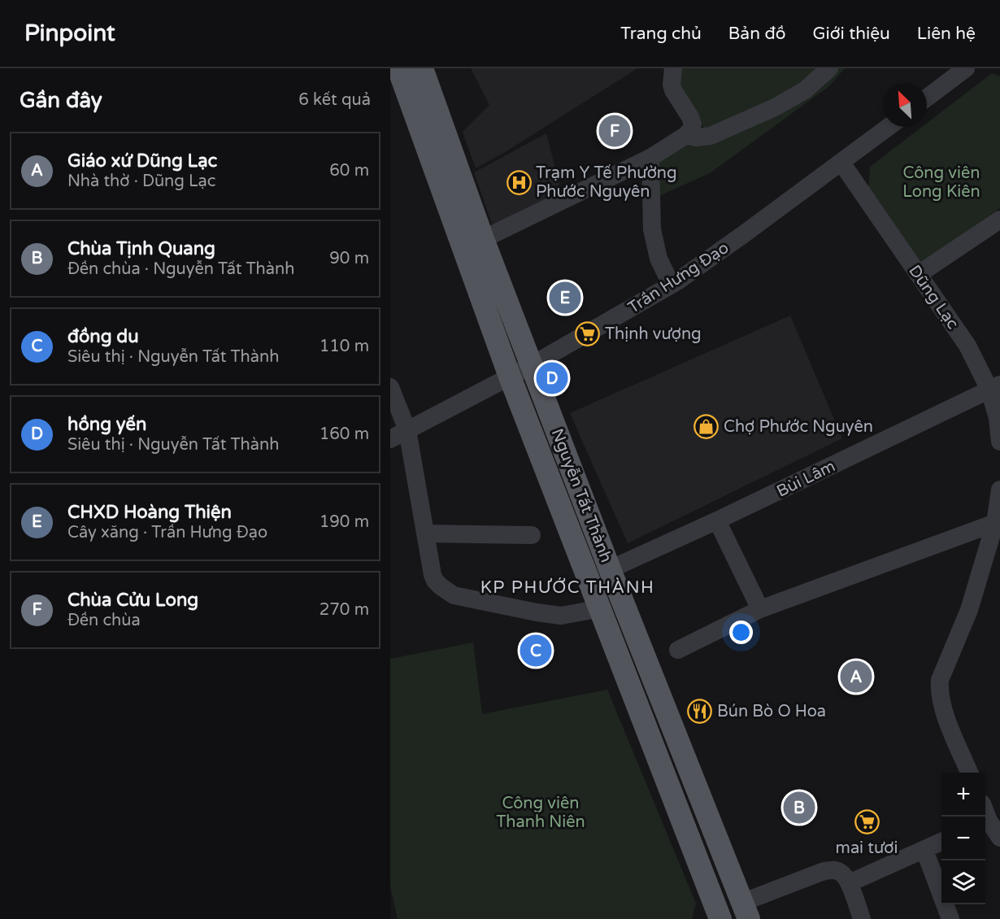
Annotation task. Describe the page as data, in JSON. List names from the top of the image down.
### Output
{
  "streets": {
    "main road": ["Nguyễn Tất Thành"],
    "street": ["Trần Hưng Đạo", "Dũng Lạc", "Bùi Lâm"]
  },
  "crossings": [
    ["Trần Hưng Đạo", "Dũng Lạc"],
    ["Trần Hưng Đạo", "Nguyễn Tất Thành"],
    ["Dũng Lạc", "Bùi Lâm"],
    ["Bùi Lâm", "Nguyễn Tất Thành"]
  ],
  "districts": ["KP PHƯỚC THÀNH"],
  "parks": ["Công viên Long Kiên", "Công viên Thanh Niên"],
  "places": {
    "hospital": ["Trạm Y Tế Phường Phước Nguyên"],
    "supermarket": ["Thịnh vượng", "mai tươi"],
    "shop": ["Chợ Phước Nguyên"],
    "restaurant": ["Bún Bò O Hoa"]
  },
  "north": "top left",
  "page": {
    "header": "Pinpoint",
    "nav": [
      "Trang chủ",
      "Bản đồ",
      "Giới thiệu",
      "Liên hệ"
    ],
    "heading": ["Gần đây", "6 kết quả"],
    "pins": [
      "F",
      "E",
      "D",
      "C",
      "A",
      "B"
    ],
    "list": [
      {
        "mark": "A",
        "name": "Giáo xứ Dũng Lạc",
        "note": "Nhà thờ · Dũng Lạc",
        "value": "60 m"
      },
      {
        "mark": "B",
        "name": "Chùa Tịnh Quang",
        "note": "Đền chùa · Nguyễn Tất Thành",
        "value": "90 m"
      },
      {
        "mark": "C",
        "name": "đồng du",
        "note": "Siêu thị · Nguyễn Tất Thành",
        "value": "110 m"
      },
      {
        "mark": "D",
        "name": "hồng yến",
        "note": "Siêu thị · Nguyễn Tất Thành",
        "value": "160 m"
      },
      {
        "mark": "E",
        "name": "CHXD Hoàng Thiện",
        "note": "Cây xăng · Trần Hưng Đạo",
        "value": "190 m"
      },
      {
        "mark": "F",
        "name": "Chùa Cửu Long",
        "note": "Đền chùa",
        "value": "270 m"
      }
    ],
    "map_buttons": ["+", "−"]
  }
}
